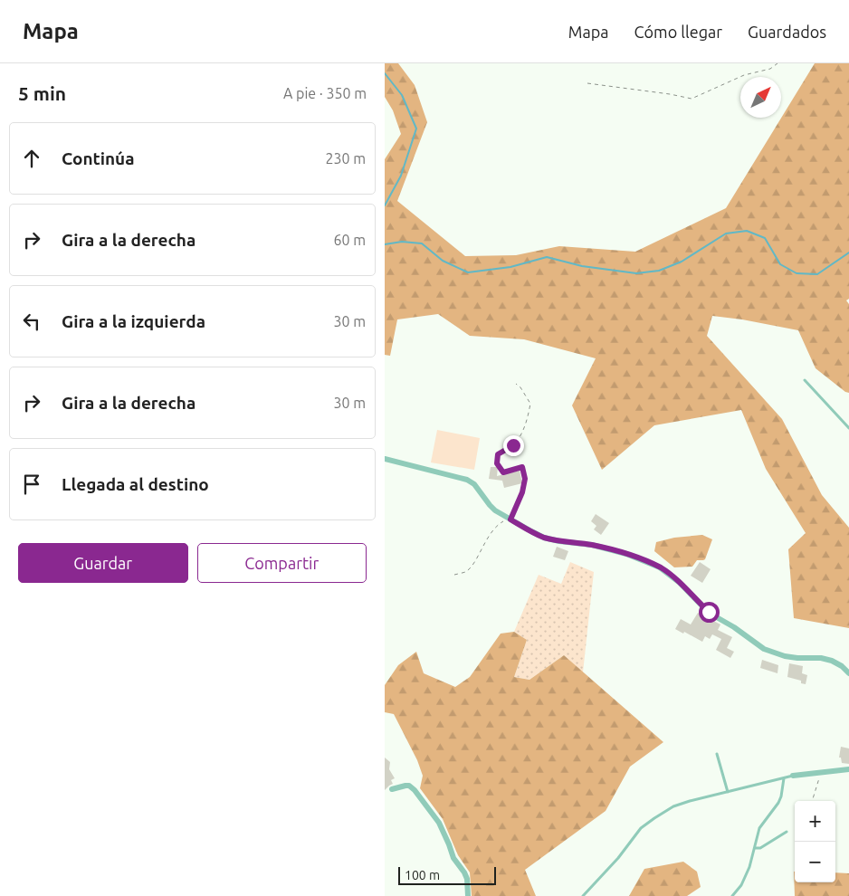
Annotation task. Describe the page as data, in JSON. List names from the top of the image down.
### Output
{
  "scale_bar": "100 m",
  "north": "top right",
  "page": {
    "header": "Mapa",
    "nav": ["Mapa", "Cómo llegar", "Guardados"],
    "heading": ["5 min", "A pie · 350 m"],
    "list": [
      ["Continúa", "230 m"],
      ["Gira a la derecha", "60 m"],
      ["Gira a la izquierda", "30 m"],
      ["Gira a la derecha", "30 m"],
      "Llegada al destino"
    ],
    "buttons": ["Guardar", "Compartir"],
    "map_buttons": ["+", "−"],
    "scale": "100 m"
  }
}
